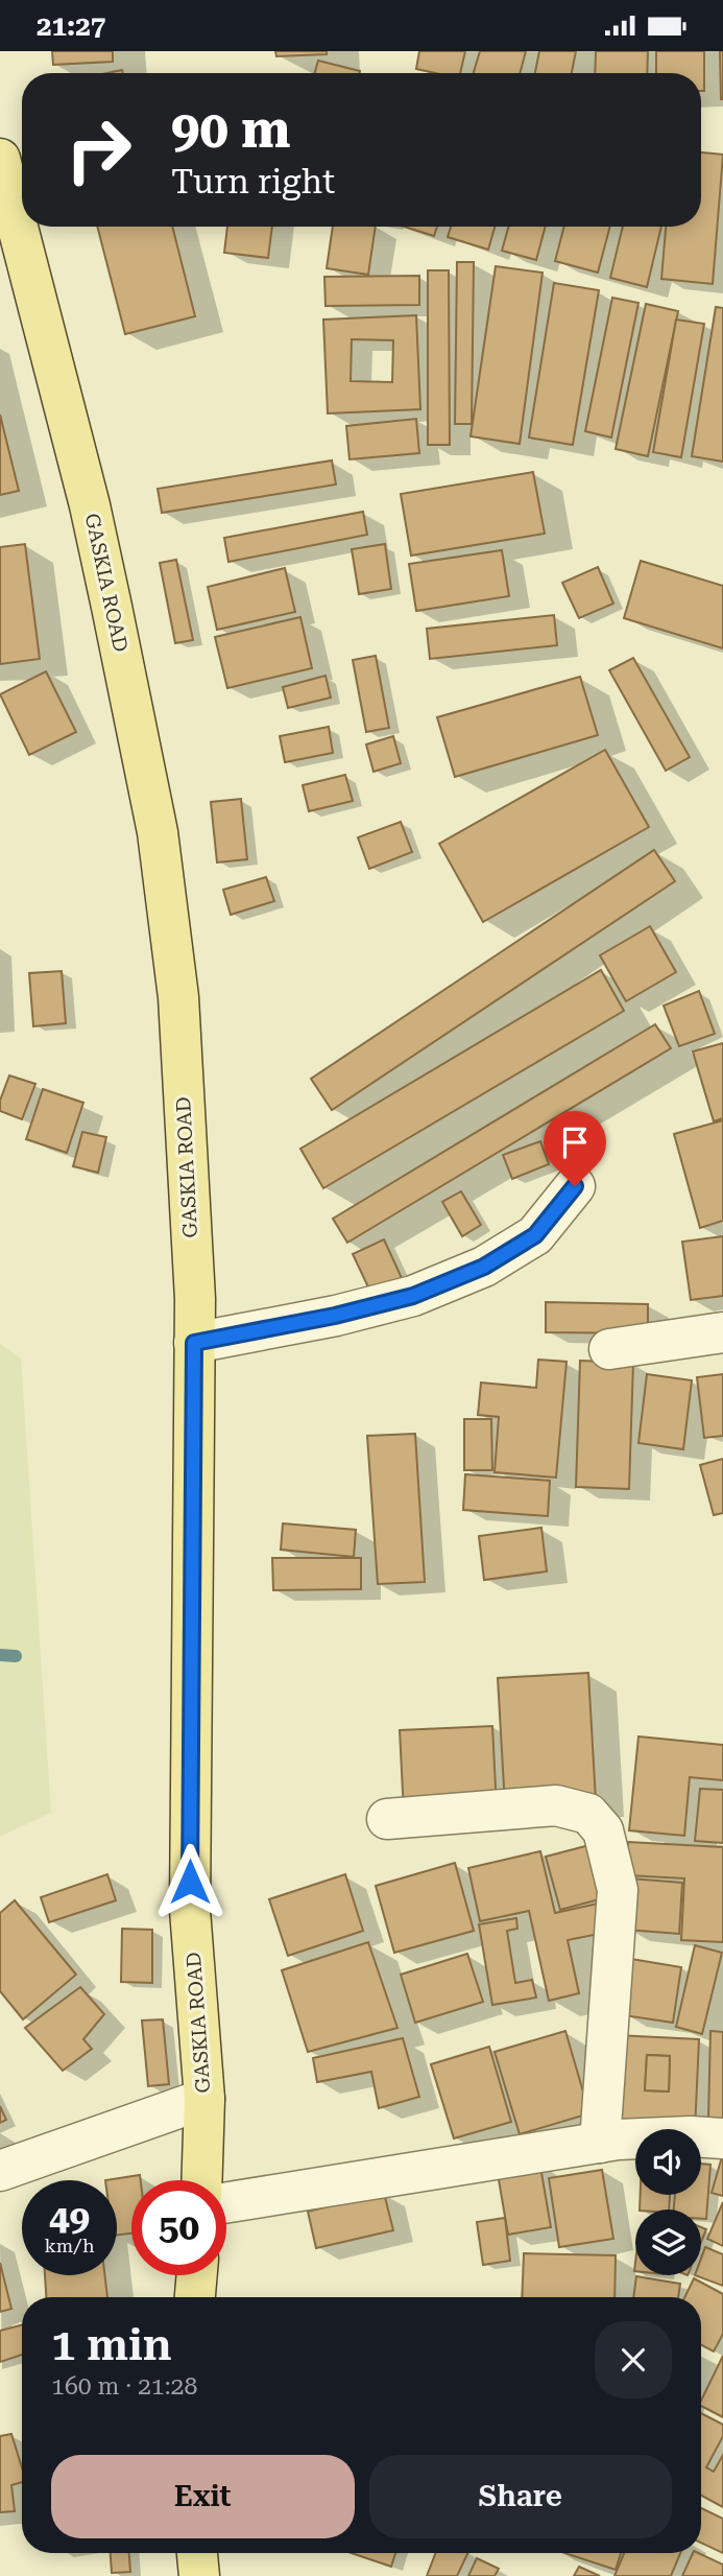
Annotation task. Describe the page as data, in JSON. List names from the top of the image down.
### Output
{
  "streets": {
    "main road": ["GASKIA ROAD"]
  },
  "page": {
    "status": "21:27",
    "turn": ["90 m", "Turn right"],
    "speed": "49 km/h",
    "limit": "50",
    "heading": ["1 min", "160 m · 21:28"],
    "buttons": ["Exit", "Share"]
  }
}
